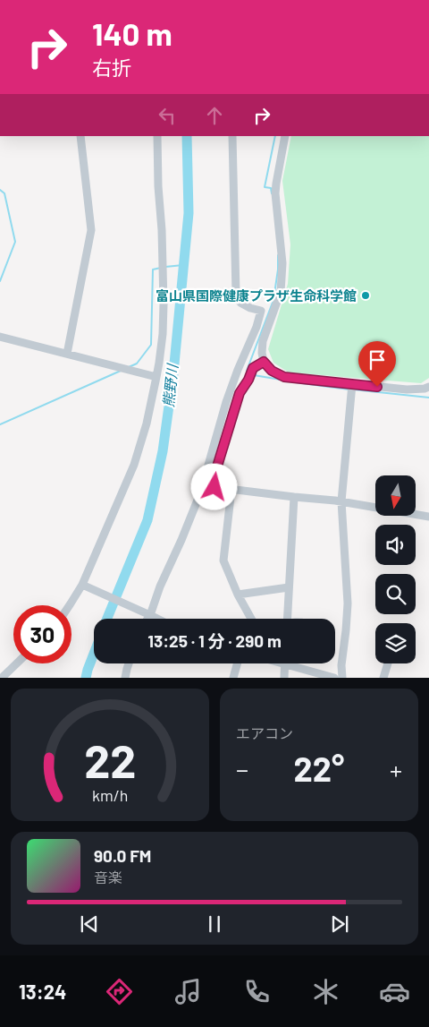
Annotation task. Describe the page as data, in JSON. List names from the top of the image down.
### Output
{
  "water": ["熊野川"],
  "places": ["富山県国際健康プラザ生命科学館"],
  "north": "bottom",
  "page": {
    "turn": ["140 m", "右折"],
    "limit": "30",
    "trip": "13:25 · 1 分 · 290 m",
    "tile": "エアコン",
    "heat": ["−", "22°", "+"],
    "song": ["90.0 FM", "音楽"],
    "tabs": "13:24",
    "gauge": ["22", "km/h"]
  }
}
